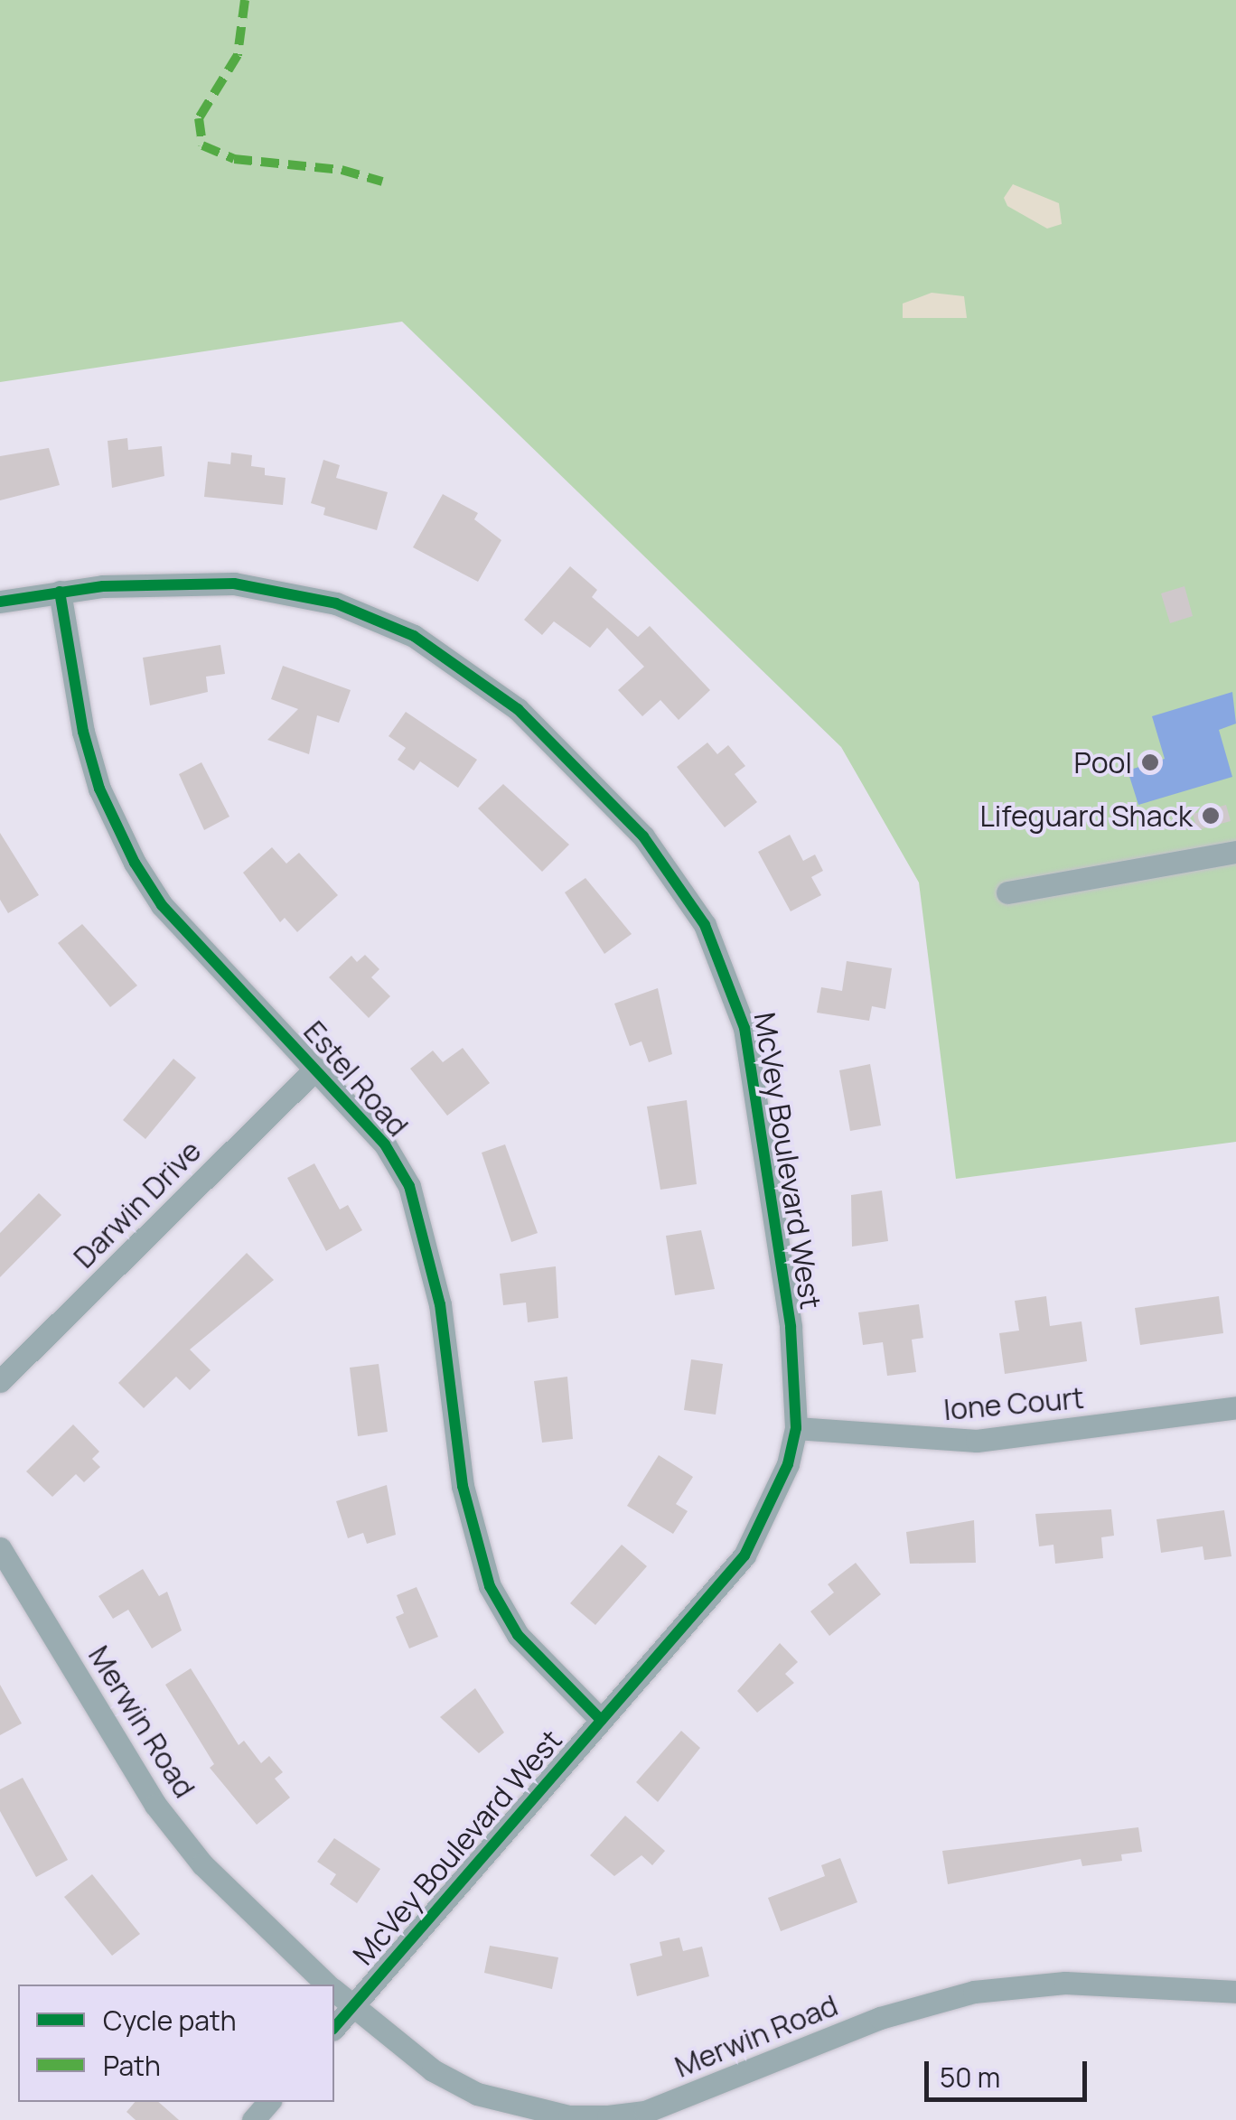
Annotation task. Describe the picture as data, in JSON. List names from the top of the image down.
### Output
{
  "streets": {
    "street": [
      "Estel Road",
      "McVey Boulevard West",
      "Darwin Drive",
      "Ione Court",
      "Merwin Road"
    ]
  },
  "crossings": [
    ["Estel Road", "McVey Boulevard West"],
    ["Estel Road", "Darwin Drive"],
    ["McVey Boulevard West", "Ione Court"],
    ["McVey Boulevard West", "Merwin Road"]
  ],
  "places": ["Pool", "Lifeguard Shack"],
  "legend": ["Cycle path", "Path"],
  "scale_bar": "50 m"
}
